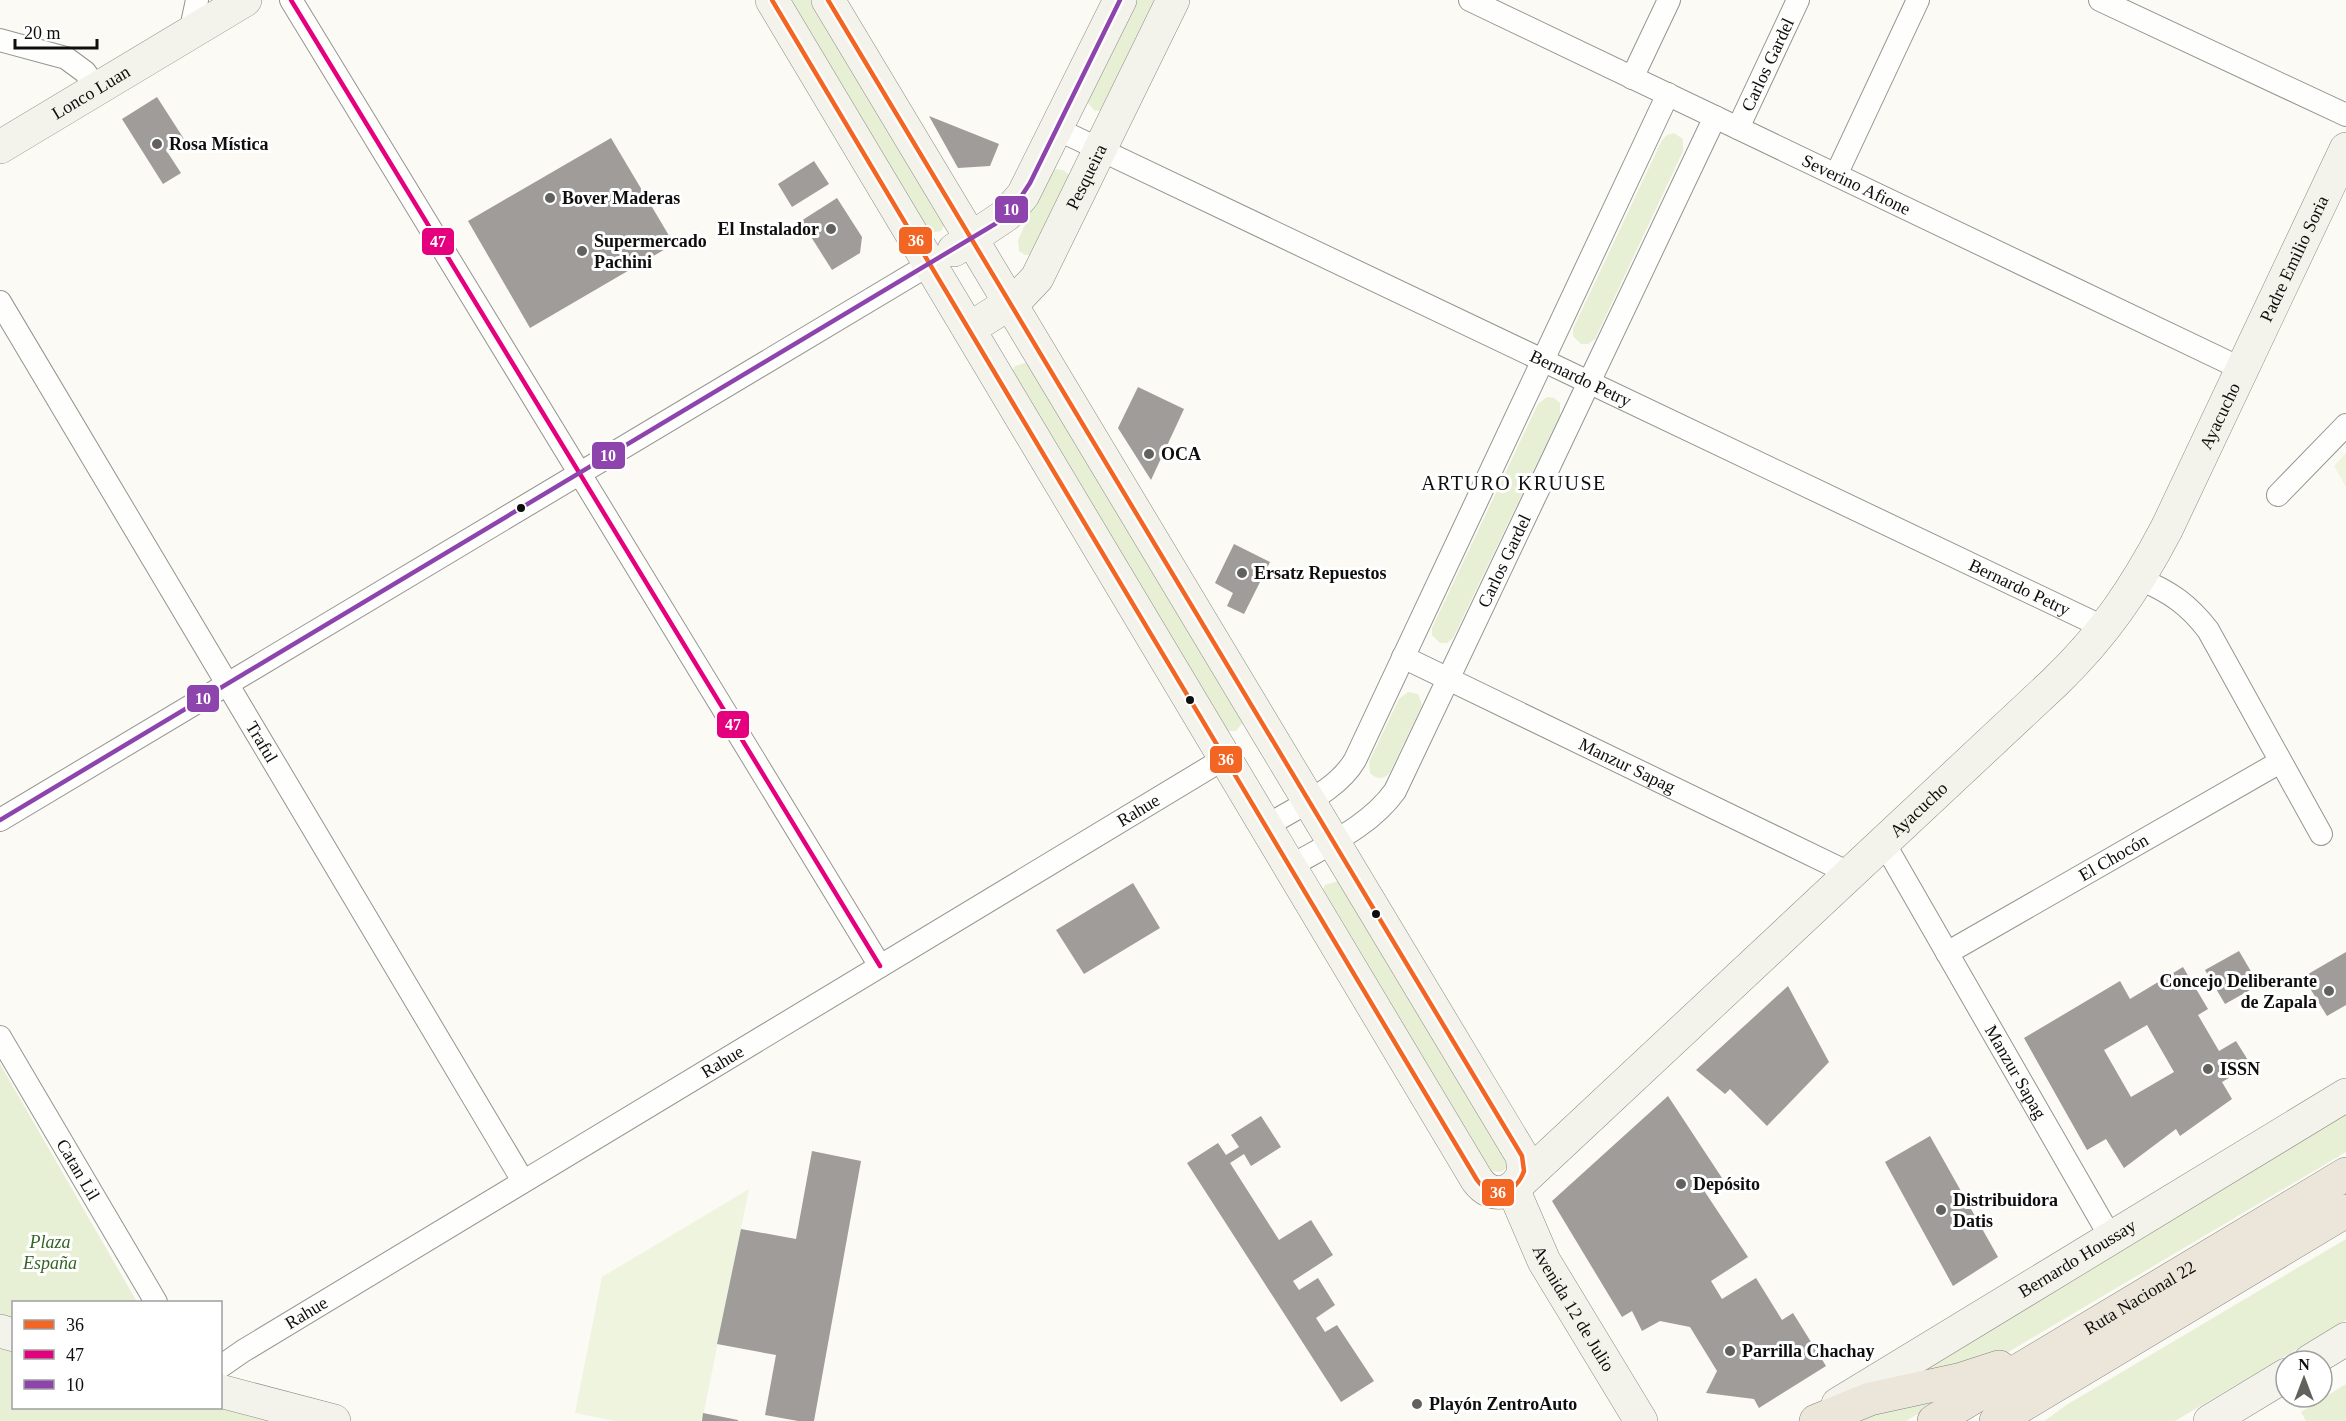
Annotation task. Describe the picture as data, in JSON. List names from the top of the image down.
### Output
{
  "streets": {
    "main road": ["Ruta Nacional 22"],
    "street": [
      "Carlos Gardel",
      "Lonco Luan",
      "Pesqueira",
      "Severino Afione",
      "Padre Emilio Soria",
      "Bernardo Petry",
      "Ayacucho",
      "Traful",
      "Manzur Sapag",
      "Rahue",
      "El Chocón",
      "Catan Lil",
      "Bernardo Houssay",
      "Avenida 12 de Julio"
    ]
  },
  "crossings": [
    ["Carlos Gardel", "Severino Afione"],
    ["Carlos Gardel", "Bernardo Petry"],
    ["Carlos Gardel", "Manzur Sapag"],
    ["Pesqueira", "Bernardo Petry"],
    ["Severino Afione", "Padre Emilio Soria"],
    ["Severino Afione", "Ayacucho"],
    ["Padre Emilio Soria", "Ayacucho"],
    ["Bernardo Petry", "Ayacucho"],
    ["Ayacucho", "Manzur Sapag"],
    ["Ayacucho", "Avenida 12 de Julio"],
    ["Traful", "Rahue"],
    ["Manzur Sapag", "El Chocón"],
    ["Manzur Sapag", "Bernardo Houssay"]
  ],
  "districts": ["ARTURO KRUUSE"],
  "parks": ["Plaza España"],
  "places": [
    "Rosa Mística",
    "Bover Maderas",
    "El Instalador",
    "Supermercado Pachini",
    "OCA",
    "Ersatz Repuestos",
    "Concejo Deliberante de Zapala",
    "ISSN",
    "Depósito",
    "Distribuidora Datis",
    "Parrilla Chachay",
    "Playón ZentroAuto"
  ],
  "lines": ["transit line 36", "transit line 47", "transit line 10"],
  "legend": ["36", "47", "10"],
  "scale_bar": "20 m",
  "north": "top"
}
